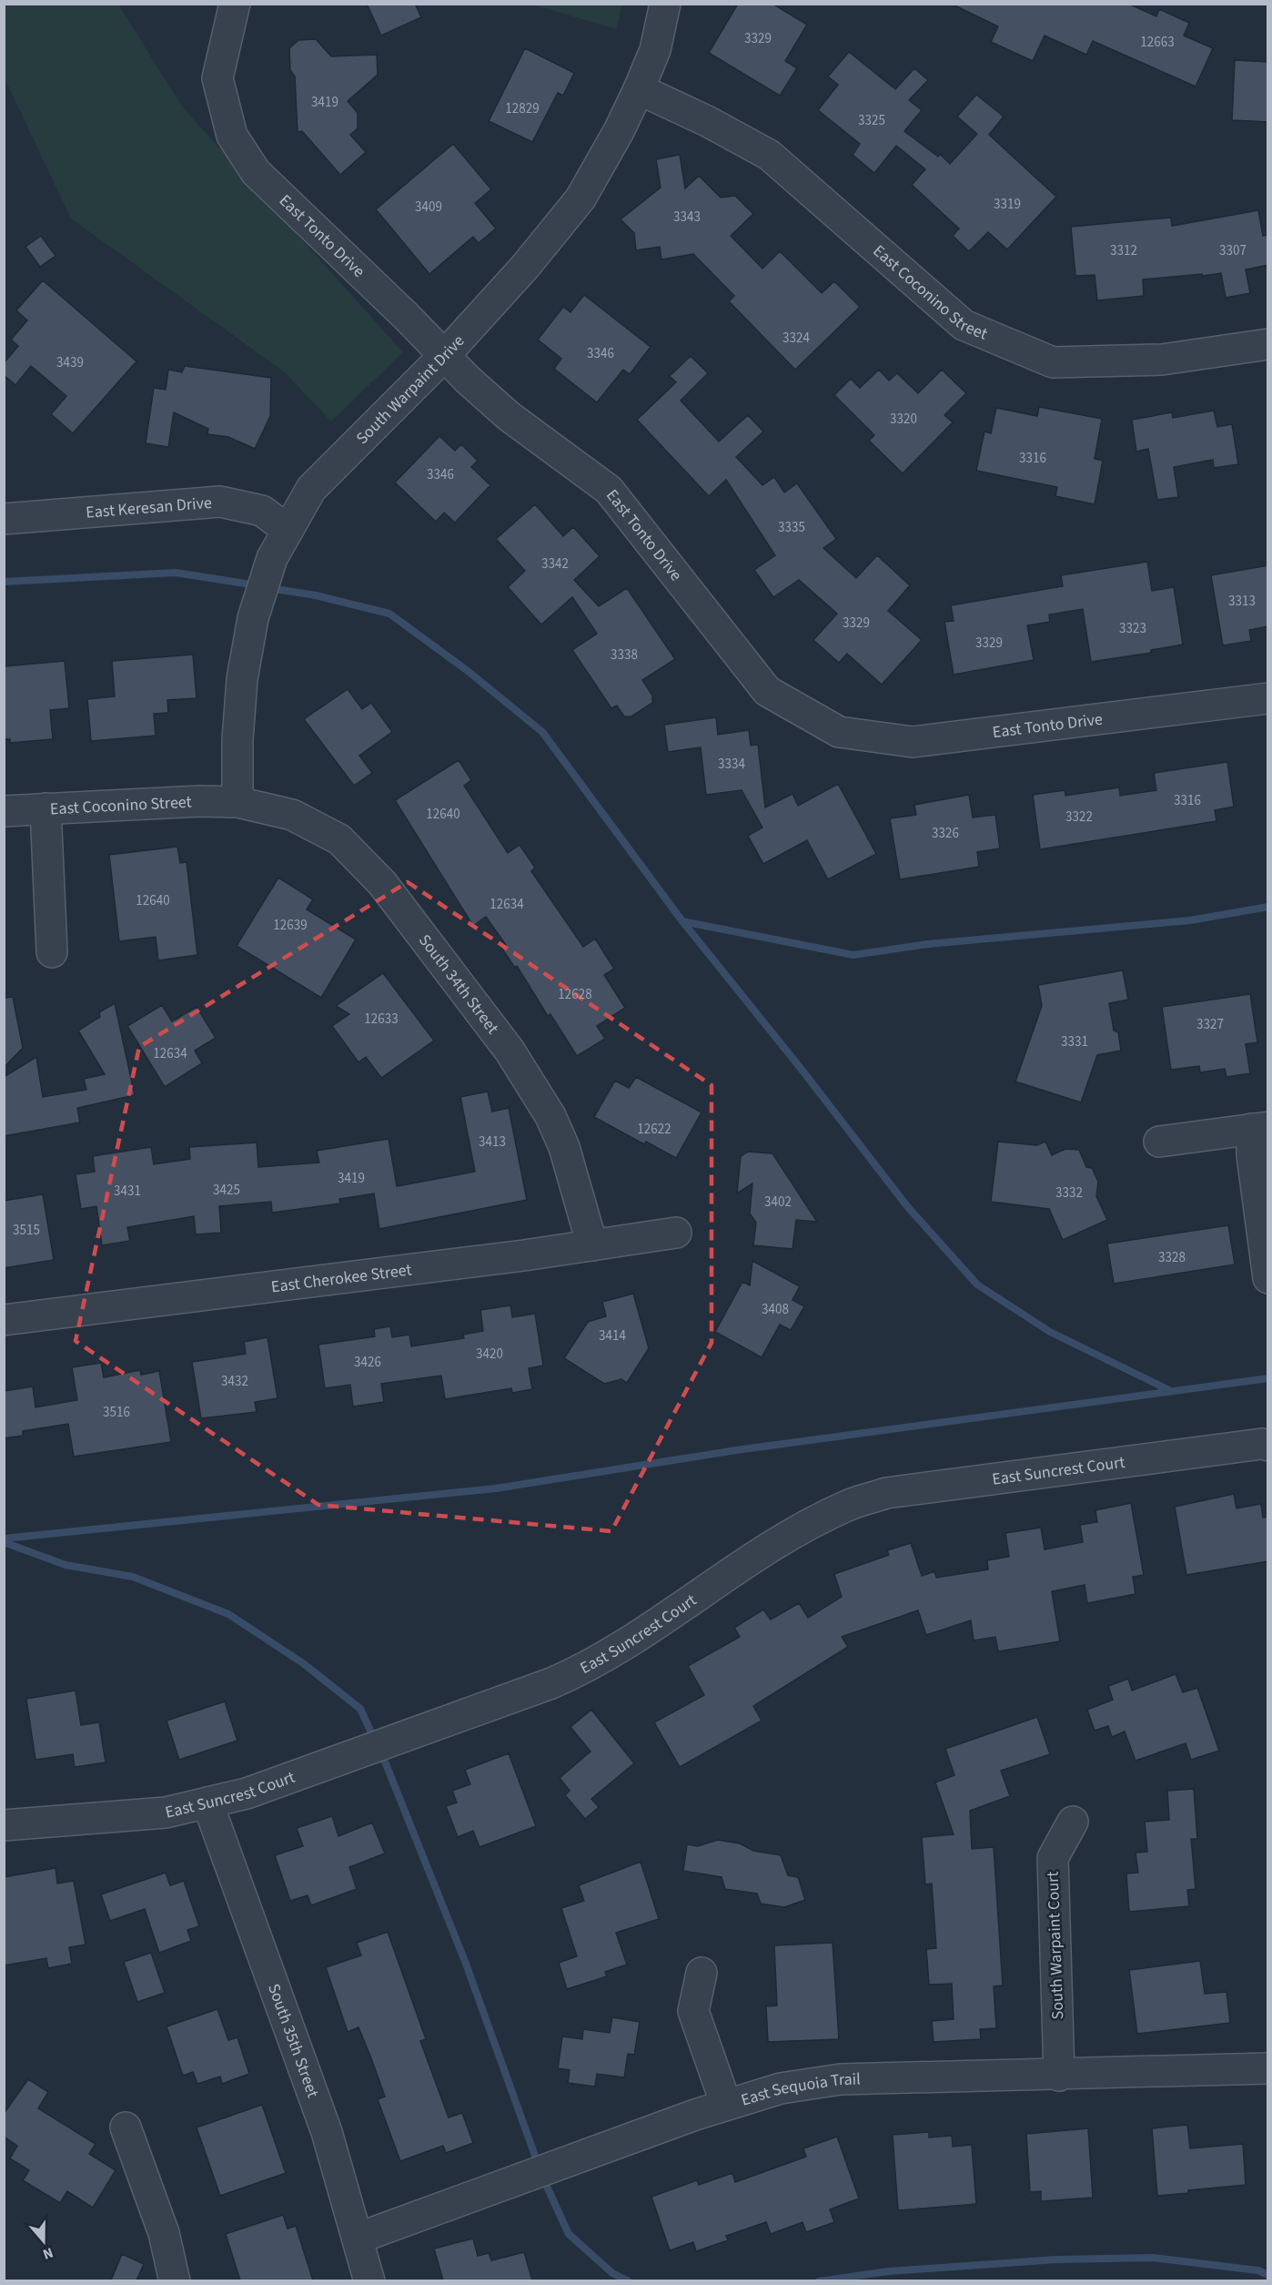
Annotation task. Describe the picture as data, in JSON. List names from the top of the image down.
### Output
{
  "streets": {
    "street": [
      "East Tonto Drive",
      "East Coconino Street",
      "South Warpaint Drive",
      "East Keresan Drive",
      "South 34th Street",
      "East Cherokee Street",
      "East Suncrest Court",
      "South Warpaint Court",
      "South 35th Street",
      "East Sequoia Trail"
    ]
  },
  "crossings": [
    ["East Tonto Drive", "South Warpaint Drive"],
    ["East Coconino Street", "South Warpaint Drive"],
    ["East Coconino Street", "South 34th Street"],
    ["South Warpaint Drive", "East Keresan Drive"],
    ["South Warpaint Drive", "South 34th Street"],
    ["South 34th Street", "East Cherokee Street"],
    ["East Suncrest Court", "South 35th Street"],
    ["South Warpaint Court", "East Sequoia Trail"],
    ["South 35th Street", "East Sequoia Trail"]
  ],
  "house_numbers": [
    "3329",
    "12663",
    "3419",
    "12829",
    "3325",
    "3319",
    "3409",
    "3343",
    "3312",
    "3307",
    "3324",
    "3346",
    "3439",
    "3320",
    "3316",
    "3346",
    "3335",
    "3342",
    "3313",
    "3329",
    "3323",
    "3329",
    "3338",
    "3334",
    "3316",
    "12640",
    "3322",
    "3326",
    "12640",
    "12634",
    "12639",
    "12628",
    "12633",
    "3327",
    "3331",
    "12634",
    "12622",
    "3413",
    "3419",
    "3425",
    "3431",
    "3332",
    "3402",
    "3515",
    "3328",
    "3408",
    "3414",
    "3420",
    "3426",
    "3432",
    "3516"
  ],
  "north": "bottom"
}
